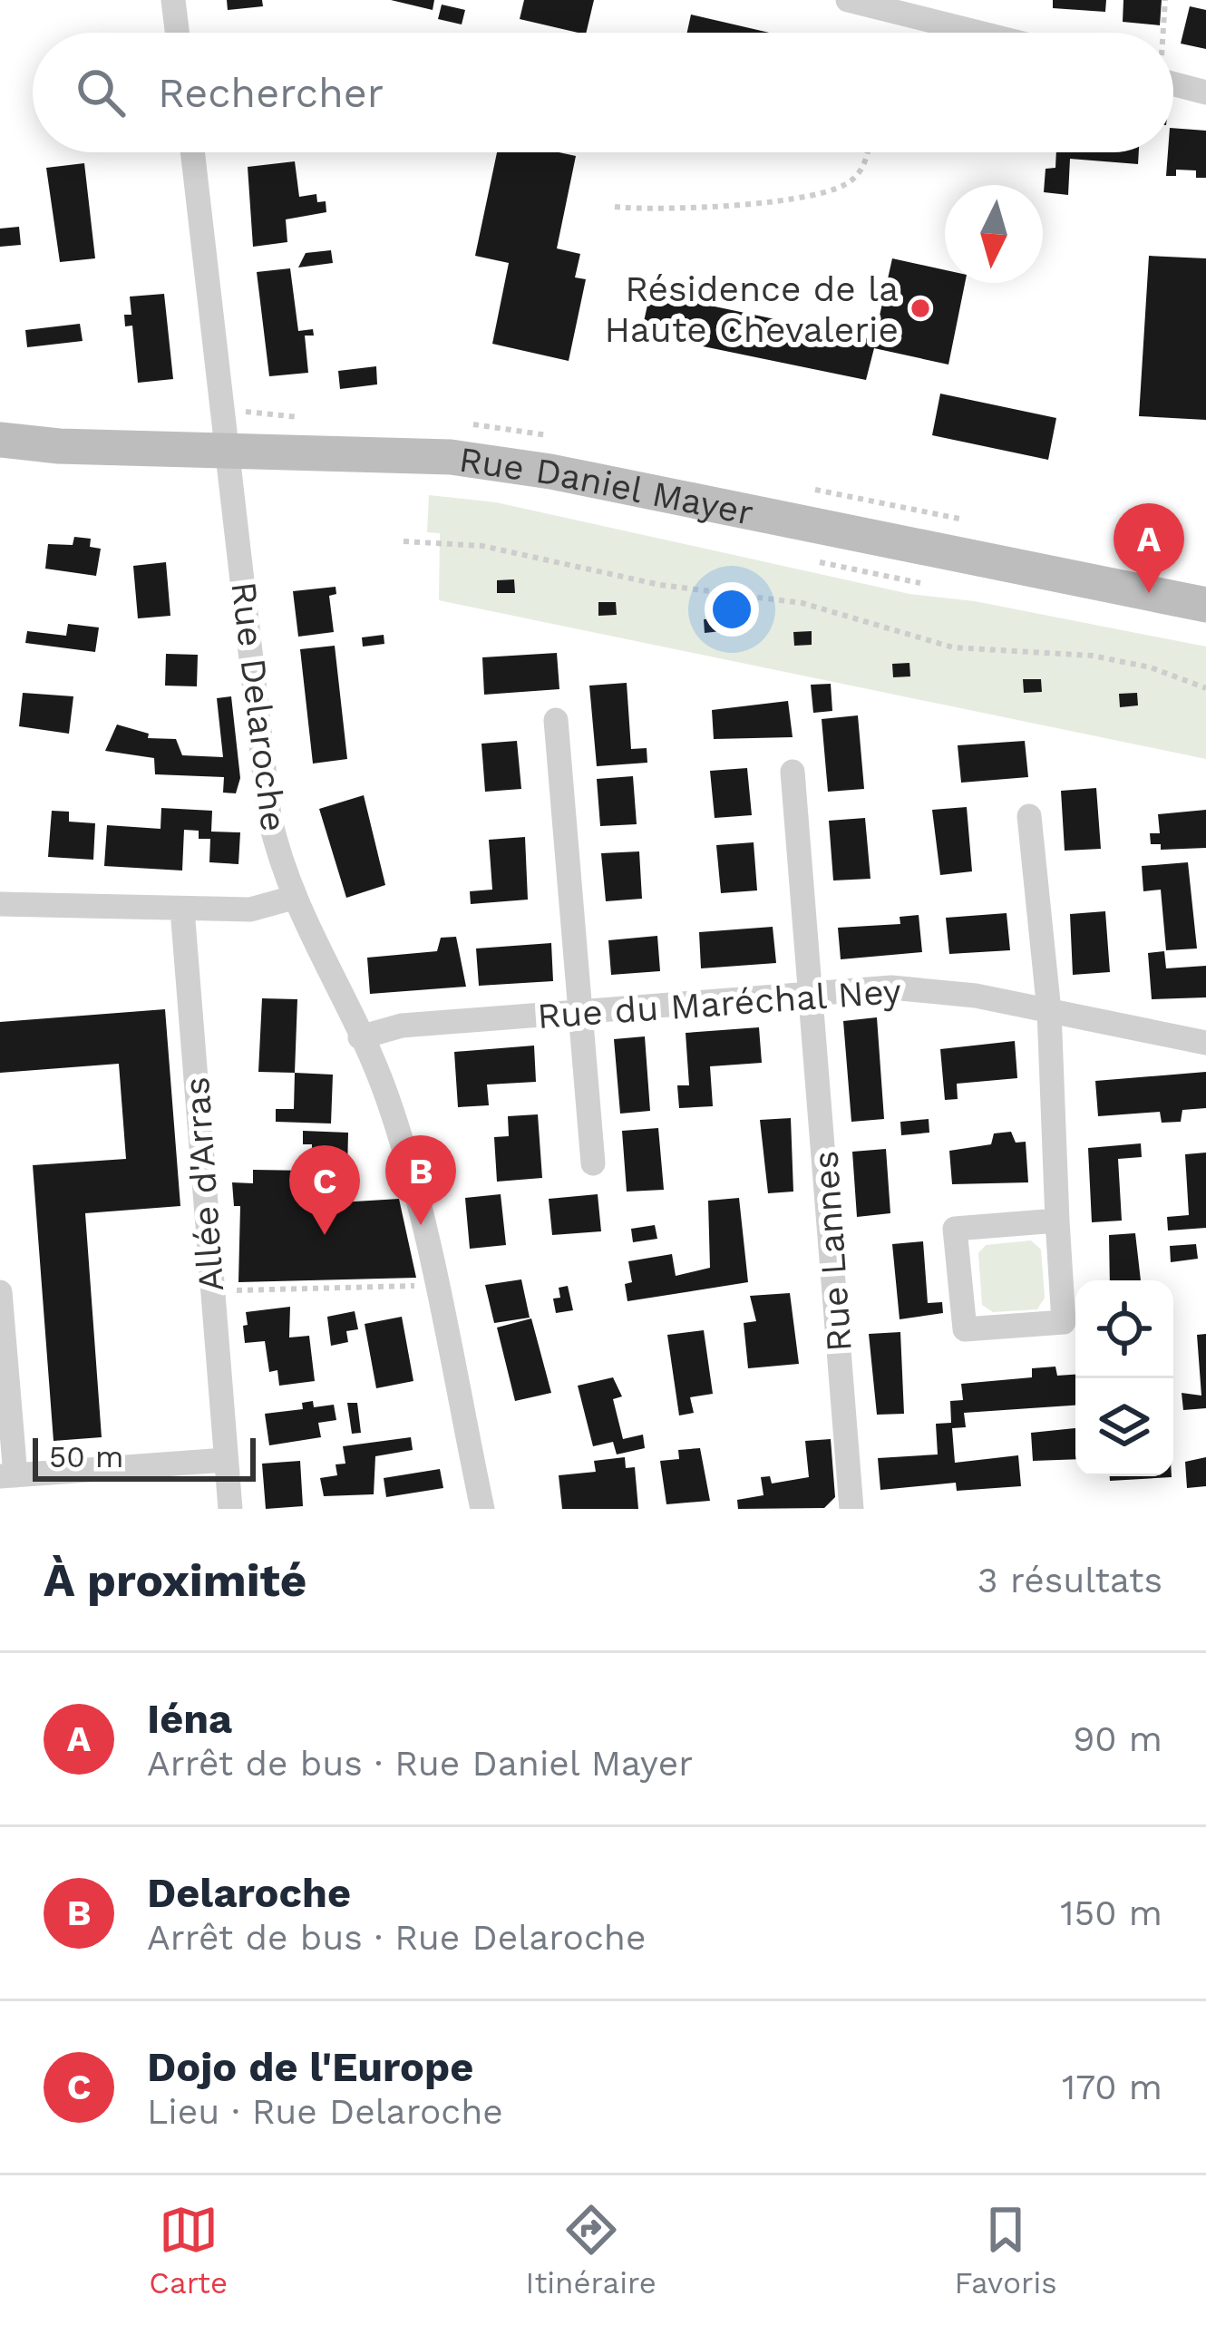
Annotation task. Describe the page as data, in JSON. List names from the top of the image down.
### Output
{
  "streets": {
    "main road": ["Rue Daniel Mayer"],
    "street": [
      "Rue Delaroche",
      "Rue du Maréchal Ney",
      "Allée d'Arras",
      "Rue Lannes"
    ]
  },
  "crossings": [
    ["Rue Daniel Mayer", "Rue Delaroche"],
    ["Rue Delaroche", "Rue du Maréchal Ney"],
    ["Rue du Maréchal Ney", "Rue Lannes"]
  ],
  "places": ["Résidence de la Haute Chevalerie"],
  "scale_bar": "50 m",
  "north": "bottom",
  "page": {
    "search": "Rechercher",
    "pins": ["A", "B", "C"],
    "scale": "50 m",
    "heading": ["À proximité", "3 résultats"],
    "list": [
      {
        "mark": "A",
        "name": "Iéna",
        "note": "Arrêt de bus · Rue Daniel Mayer",
        "value": "90 m"
      },
      {
        "mark": "B",
        "name": "Delaroche",
        "note": "Arrêt de bus · Rue Delaroche",
        "value": "150 m"
      },
      {
        "mark": "C",
        "name": "Dojo de l'Europe",
        "note": "Lieu · Rue Delaroche",
        "value": "170 m"
      }
    ],
    "nav": ["Carte", "Itinéraire", "Favoris"]
  }
}
